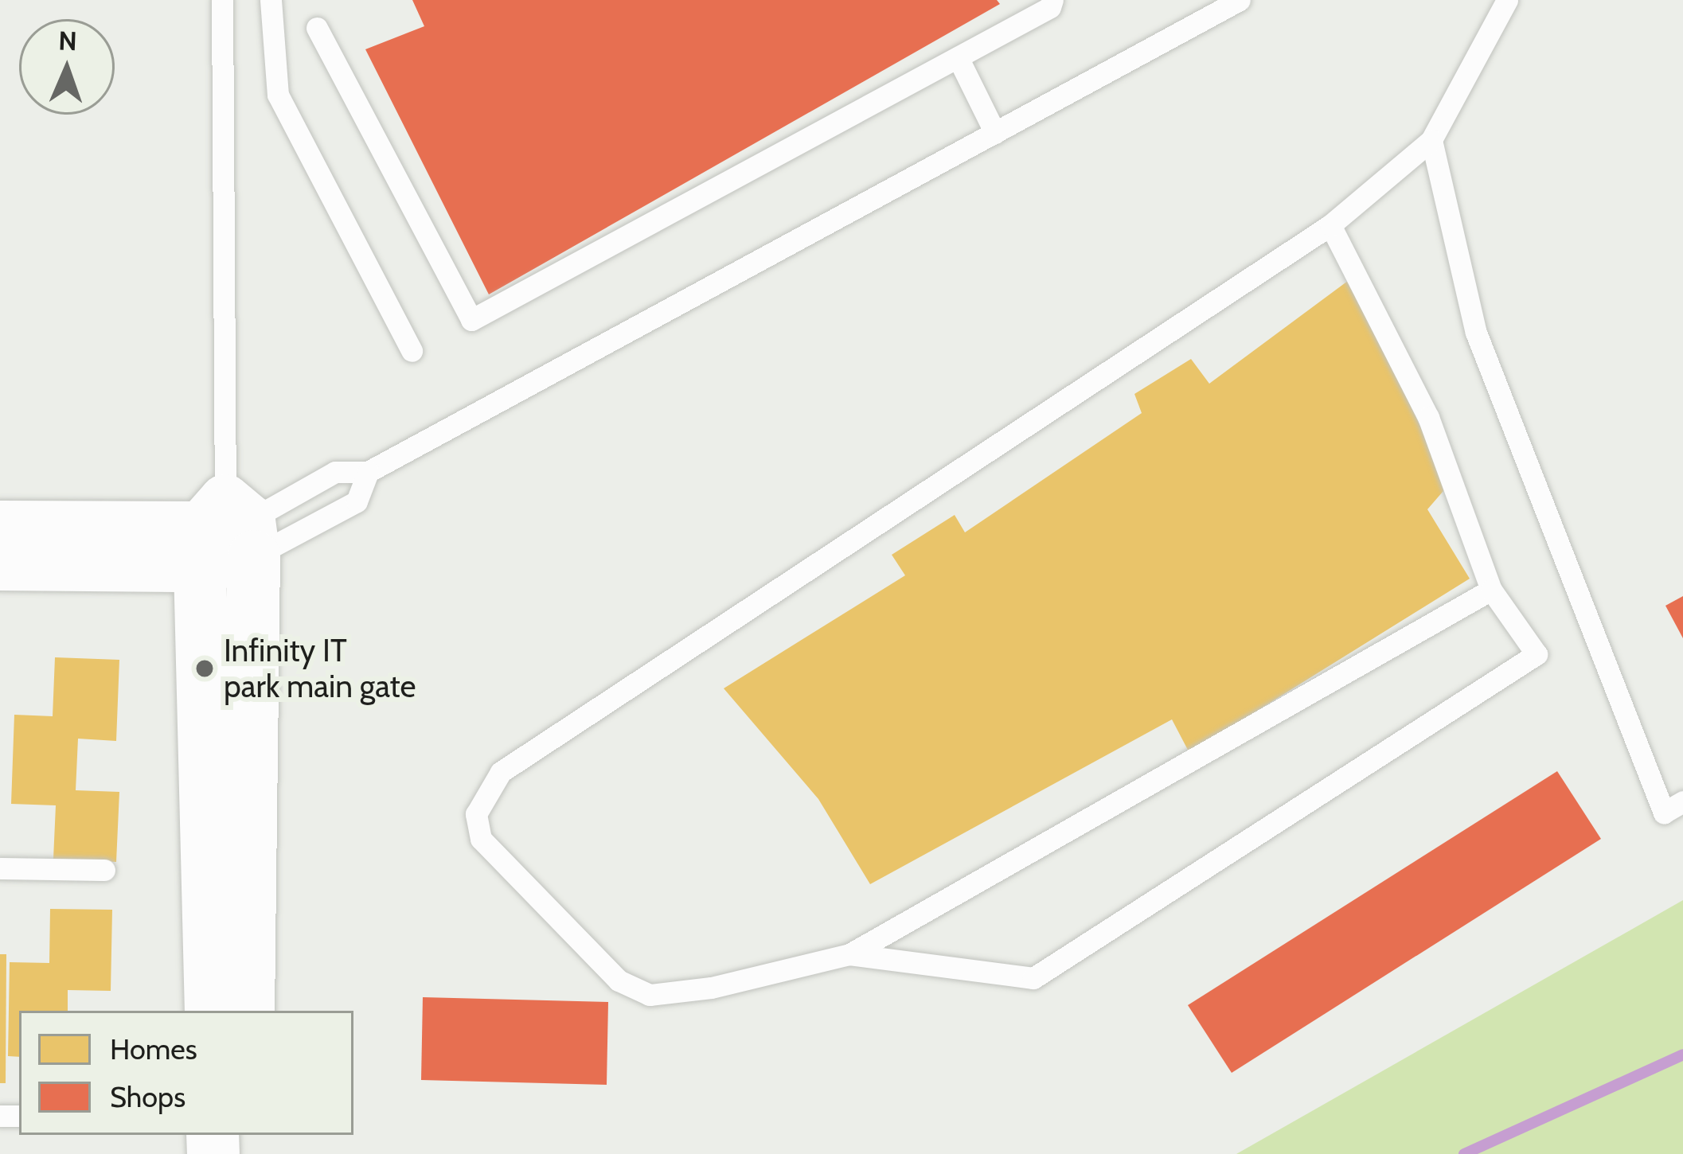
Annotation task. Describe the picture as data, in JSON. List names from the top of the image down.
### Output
{
  "places": ["Infinity IT park main gate"],
  "legend": ["Homes", "Shops"],
  "north": "top"
}
